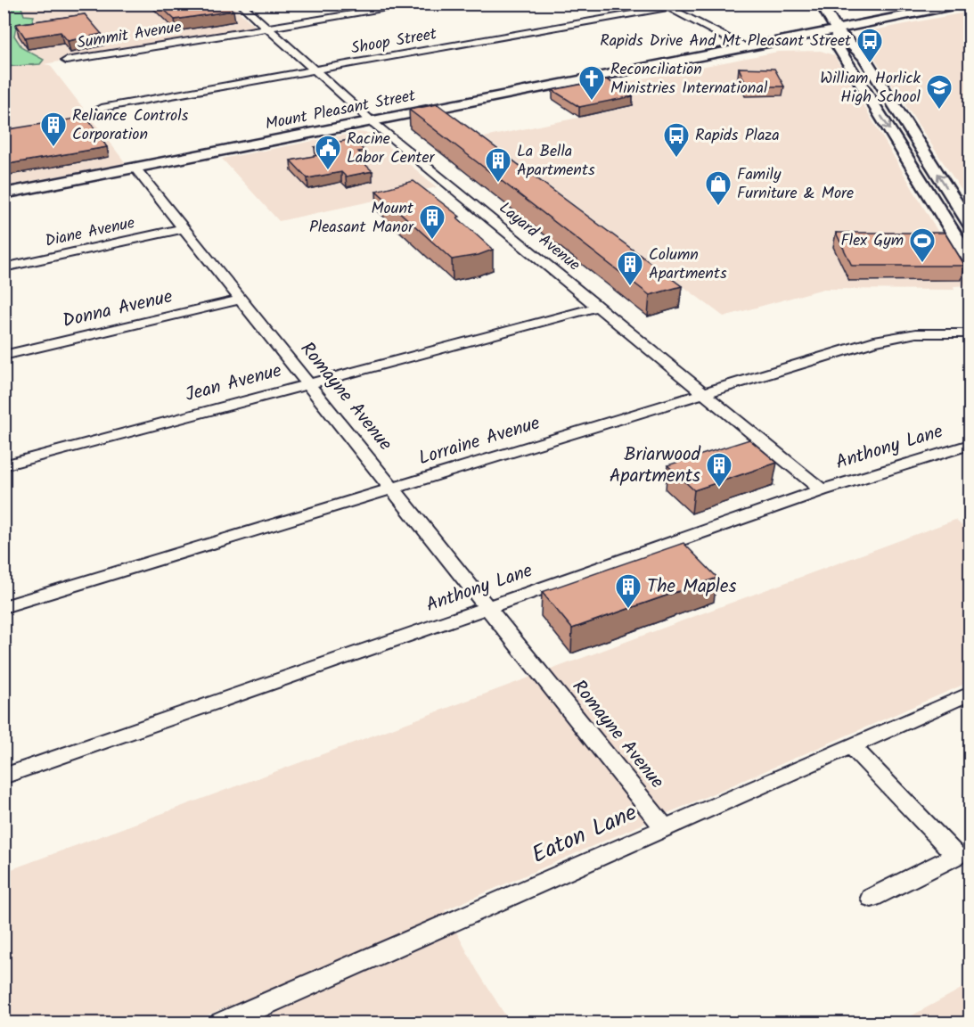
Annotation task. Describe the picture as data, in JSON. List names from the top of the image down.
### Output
{
  "streets": {
    "street": [
      "Summit Avenue",
      "Shoop Street",
      "Mount Pleasant Street",
      "Diane Avenue",
      "Layard Avenue",
      "Donna Avenue",
      "Jean Avenue",
      "Romayne Avenue",
      "Lorraine Avenue",
      "Anthony Lane",
      "Eaton Lane"
    ]
  },
  "crossings": [
    ["Summit Avenue", "Layard Avenue"],
    ["Shoop Street", "Layard Avenue"],
    ["Mount Pleasant Street", "Layard Avenue"],
    ["Mount Pleasant Street", "Romayne Avenue"],
    ["Diane Avenue", "Romayne Avenue"],
    ["Layard Avenue", "Jean Avenue"],
    ["Layard Avenue", "Lorraine Avenue"],
    ["Layard Avenue", "Anthony Lane"],
    ["Donna Avenue", "Romayne Avenue"],
    ["Jean Avenue", "Romayne Avenue"],
    ["Romayne Avenue", "Lorraine Avenue"],
    ["Romayne Avenue", "Anthony Lane"],
    ["Romayne Avenue", "Eaton Lane"]
  ],
  "places": {
    "bus stop": ["Rapids Drive And Mt Pleasant Street", "Rapids Plaza"],
    "church": ["Reconciliation Ministries International"],
    "school or university": ["William Horlick High School"],
    "building": [
      "Reliance Controls Corporation",
      "La Bella Apartments",
      "Mount Pleasant Manor",
      "Column Apartments",
      "Briarwood Apartments",
      "The Maples"
    ],
    "public building": ["Racine Labor Center"],
    "shop": ["Family Furniture & More"],
    "sports": ["Flex Gym"]
  }
}
